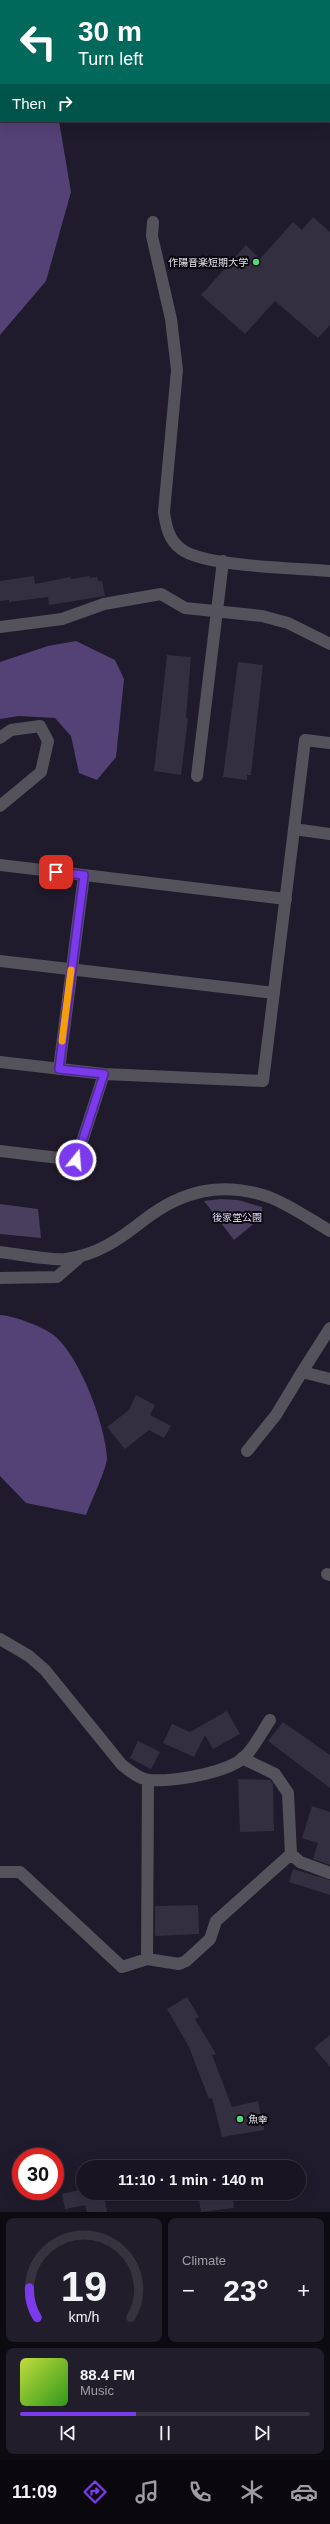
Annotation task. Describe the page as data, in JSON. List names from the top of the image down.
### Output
{
  "parks": ["後家堂公園"],
  "places": ["作陽音楽短期大学", "魚幸"],
  "page": {
    "turn": ["30 m", "Turn left"],
    "then": "Then",
    "limit": "30",
    "trip": "11:10 · 1 min · 140 m",
    "tile": "Climate",
    "heat": ["−", "23°", "+"],
    "song": ["88.4 FM", "Music"],
    "tabs": "11:09",
    "gauge": ["19", "km/h"]
  }
}
